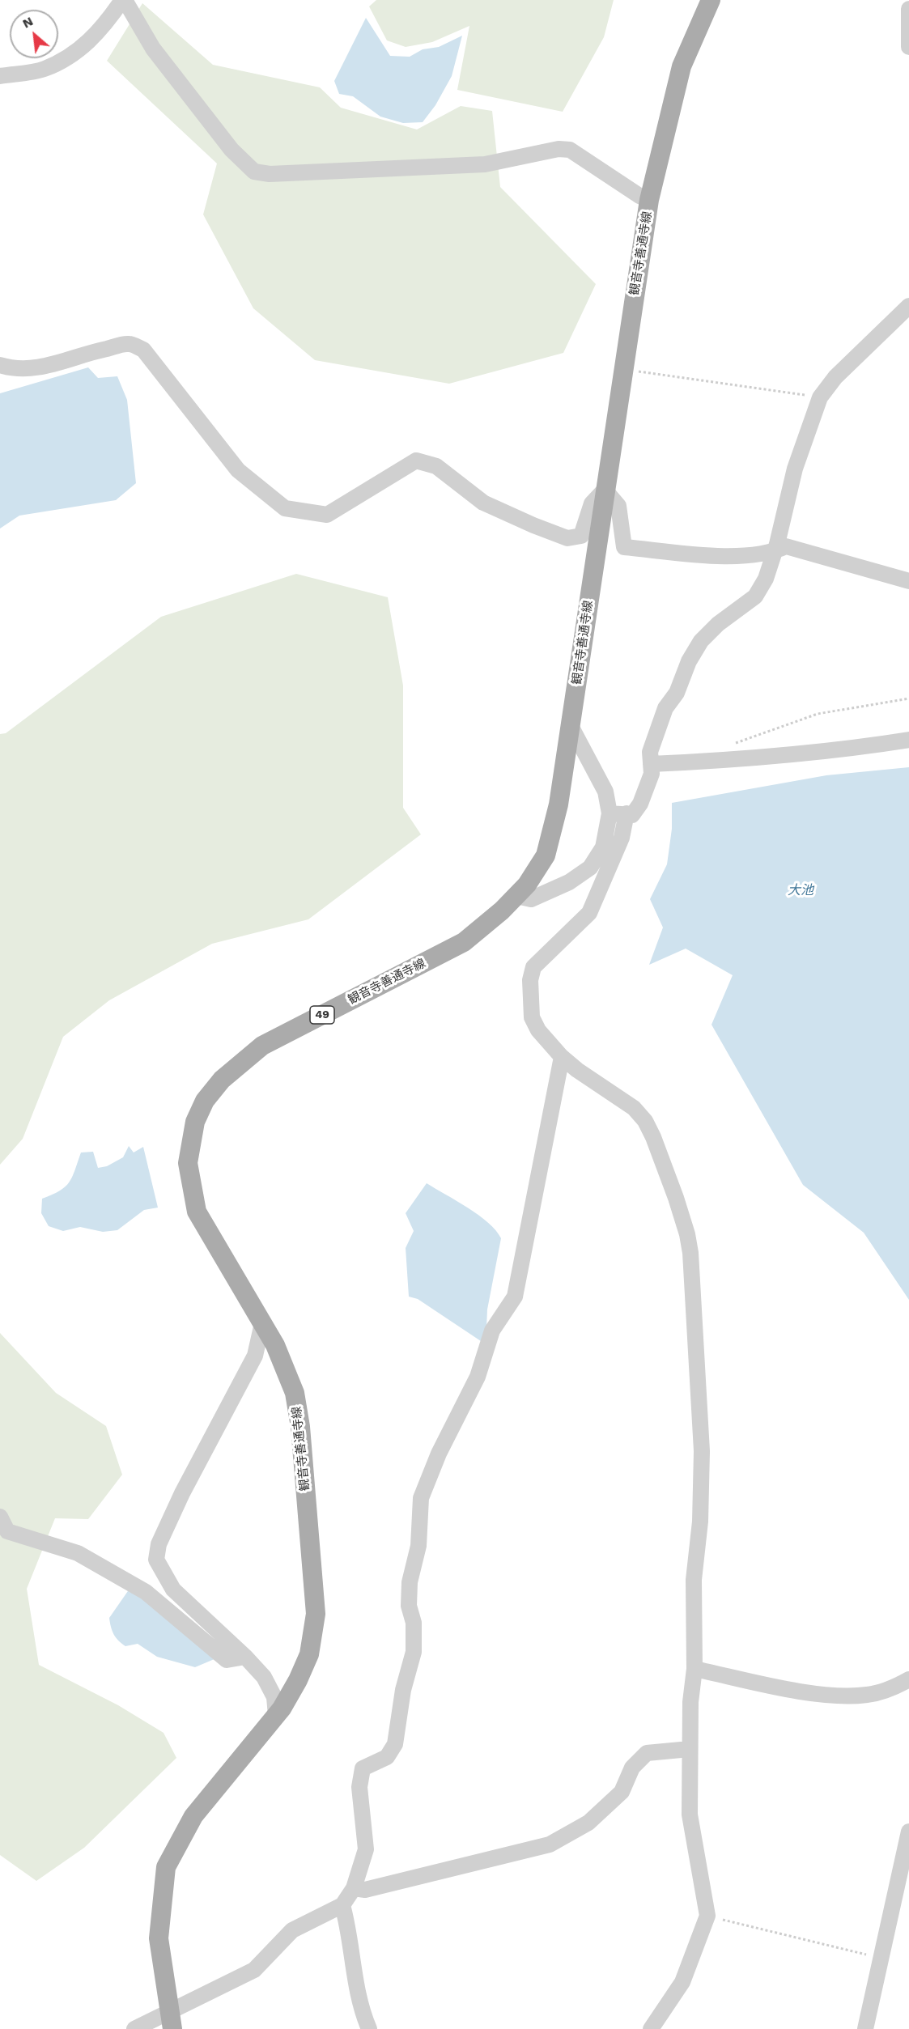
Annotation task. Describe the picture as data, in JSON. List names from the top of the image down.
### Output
{
  "streets": {
    "main road": ["観音寺善通寺線", "49"]
  },
  "water": ["大池"],
  "north": "top left"
}
